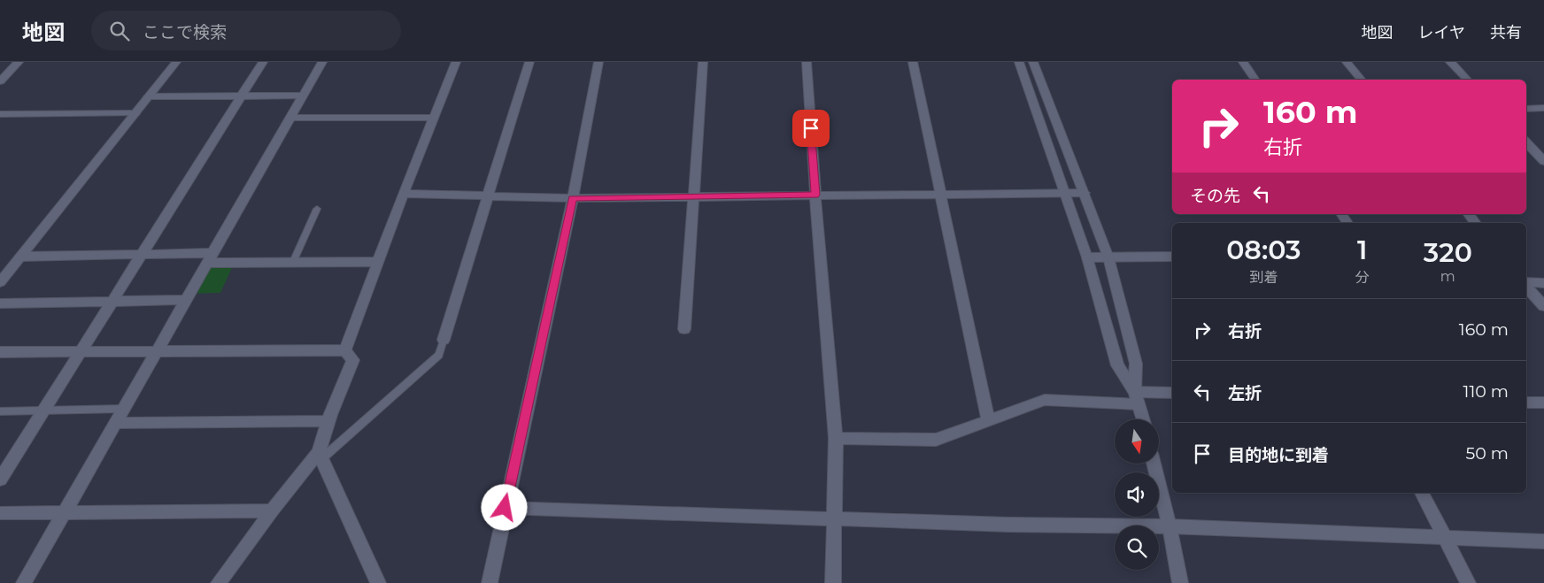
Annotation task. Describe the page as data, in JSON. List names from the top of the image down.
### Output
{
  "north": "bottom",
  "page": {
    "header": "地図",
    "search": "ここで検索",
    "nav": ["地図", "レイヤ", "共有"],
    "turn": ["160 m", "右折"],
    "then": "その先",
    "eta": [
      "08:03",
      "到着",
      "1",
      "分",
      "320",
      "m"
    ],
    "list": [
      {
        "name": "右折",
        "value": "160 m"
      },
      {
        "name": "左折",
        "value": "110 m"
      },
      {
        "name": "目的地に到着",
        "value": "50 m"
      }
    ]
  }
}
